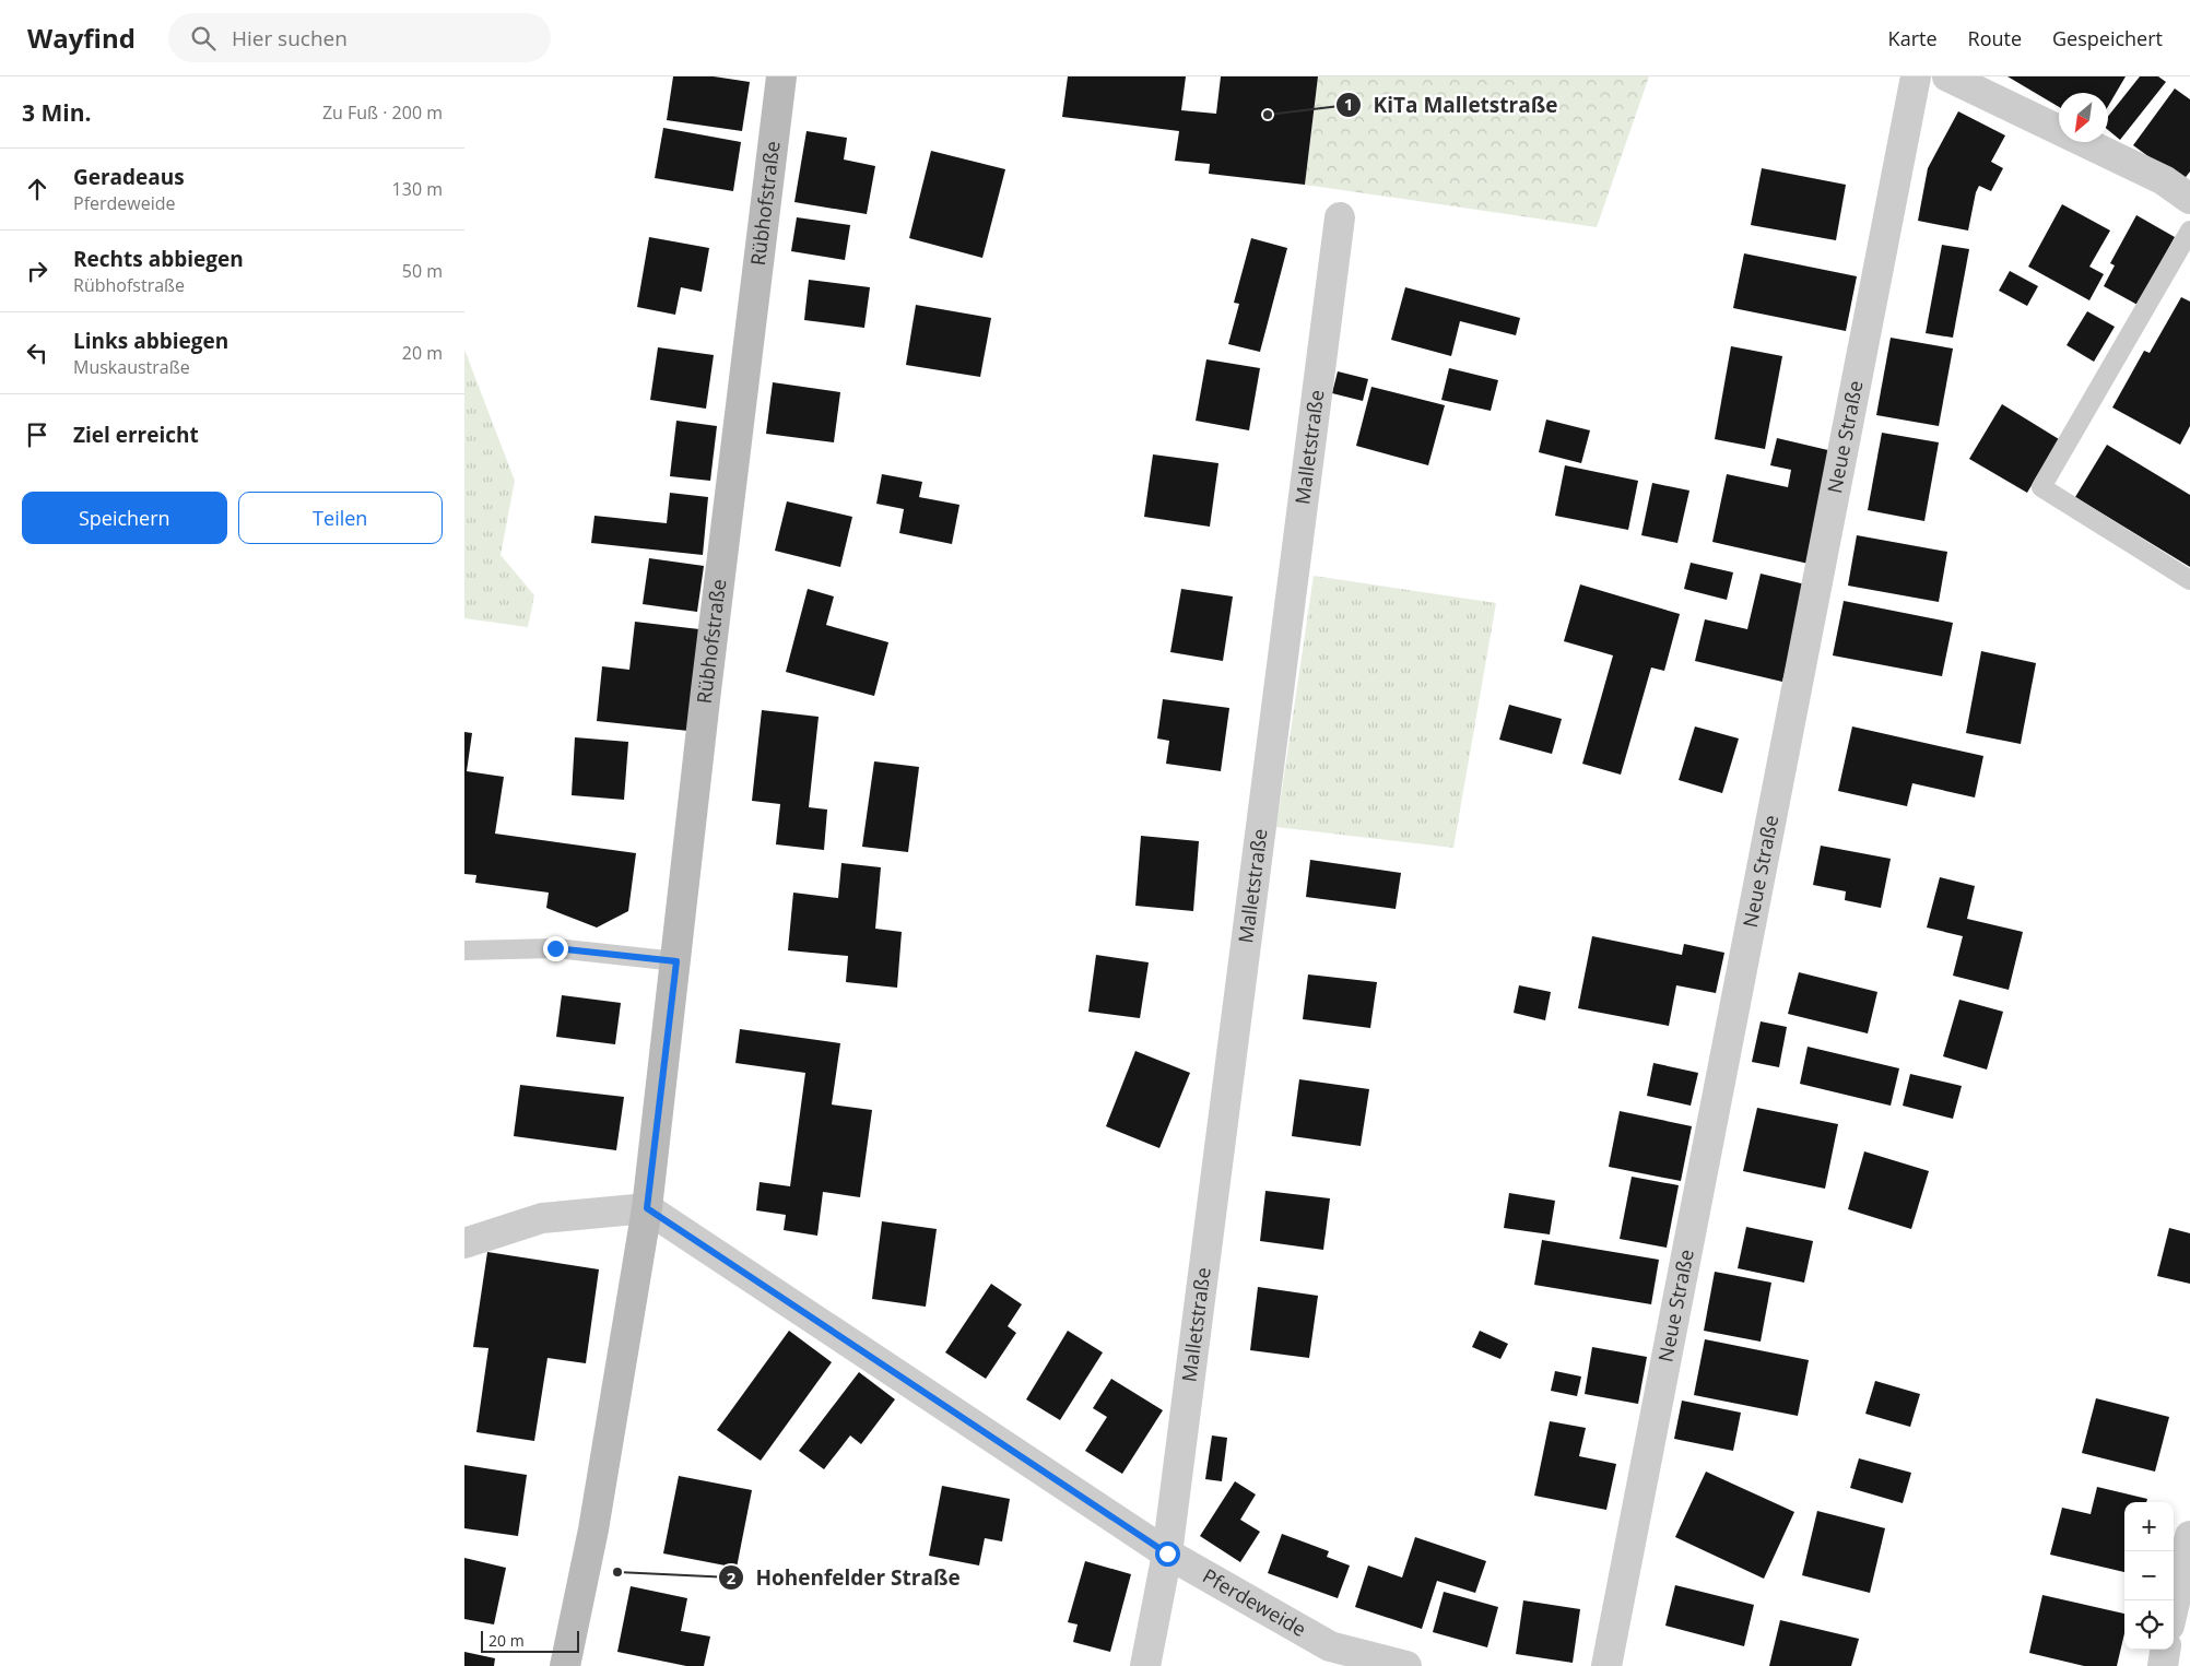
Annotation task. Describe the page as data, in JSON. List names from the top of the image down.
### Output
{
  "streets": {
    "street": [
      "Rübhofstraße",
      "Neue Straße",
      "Malletstraße",
      "Pferdeweide"
    ]
  },
  "crossings": [
    ["Rübhofstraße", "Pferdeweide"],
    ["Malletstraße", "Pferdeweide"]
  ],
  "places": ["KiTa Malletstraße", "Hohenfelder Straße"],
  "scale_bar": "20 m",
  "north": "bottom left",
  "page": {
    "header": "Wayfind",
    "search": "Hier suchen",
    "nav": ["Karte", "Route", "Gespeichert"],
    "heading": ["3 Min.", "Zu Fuß · 200 m"],
    "list": [
      ["Geradeaus", "Pferdeweide", "130 m"],
      ["Rechts abbiegen", "Rübhofstraße", "50 m"],
      ["Links abbiegen", "Muskaustraße", "20 m"],
      "Ziel erreicht"
    ],
    "buttons": ["Speichern", "Teilen"],
    "map_buttons": ["+", "−"],
    "scale": "20 m"
  }
}
